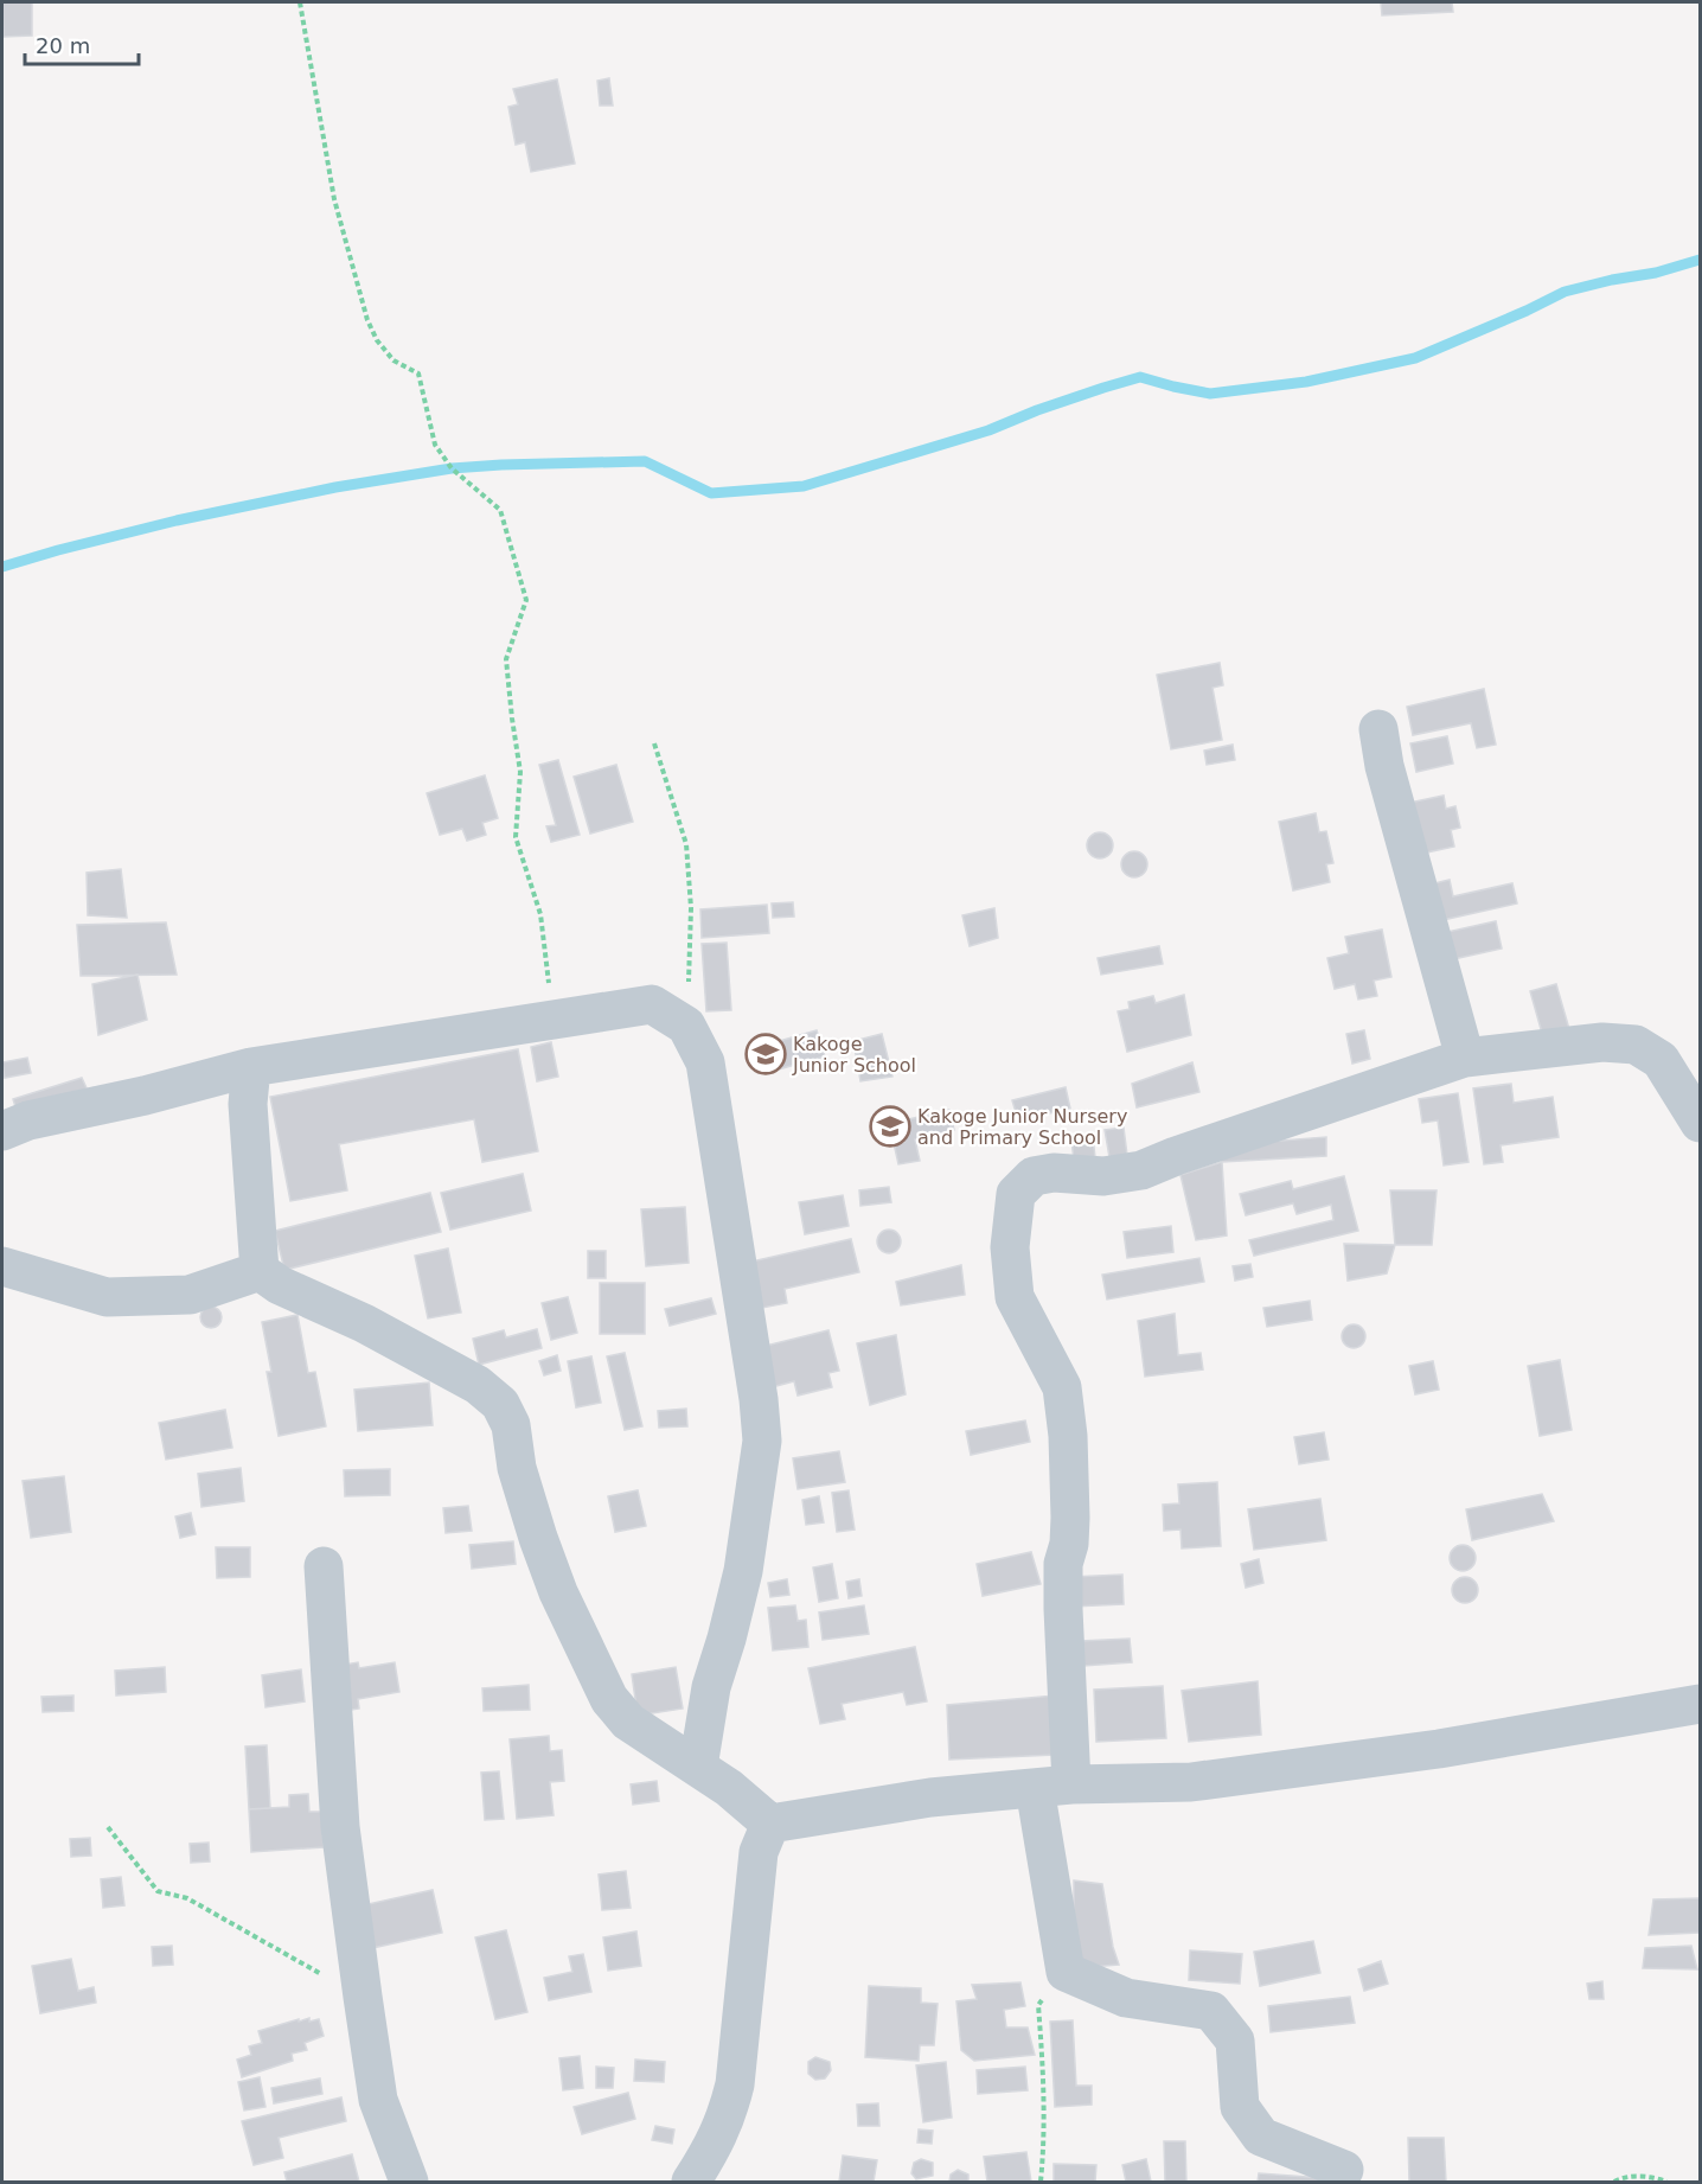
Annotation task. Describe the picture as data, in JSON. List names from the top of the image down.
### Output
{
  "places": {
    "school or university": ["Kakoge Junior School", "Kakoge Junior Nursery and Primary School"]
  },
  "scale_bar": "20 m"
}
